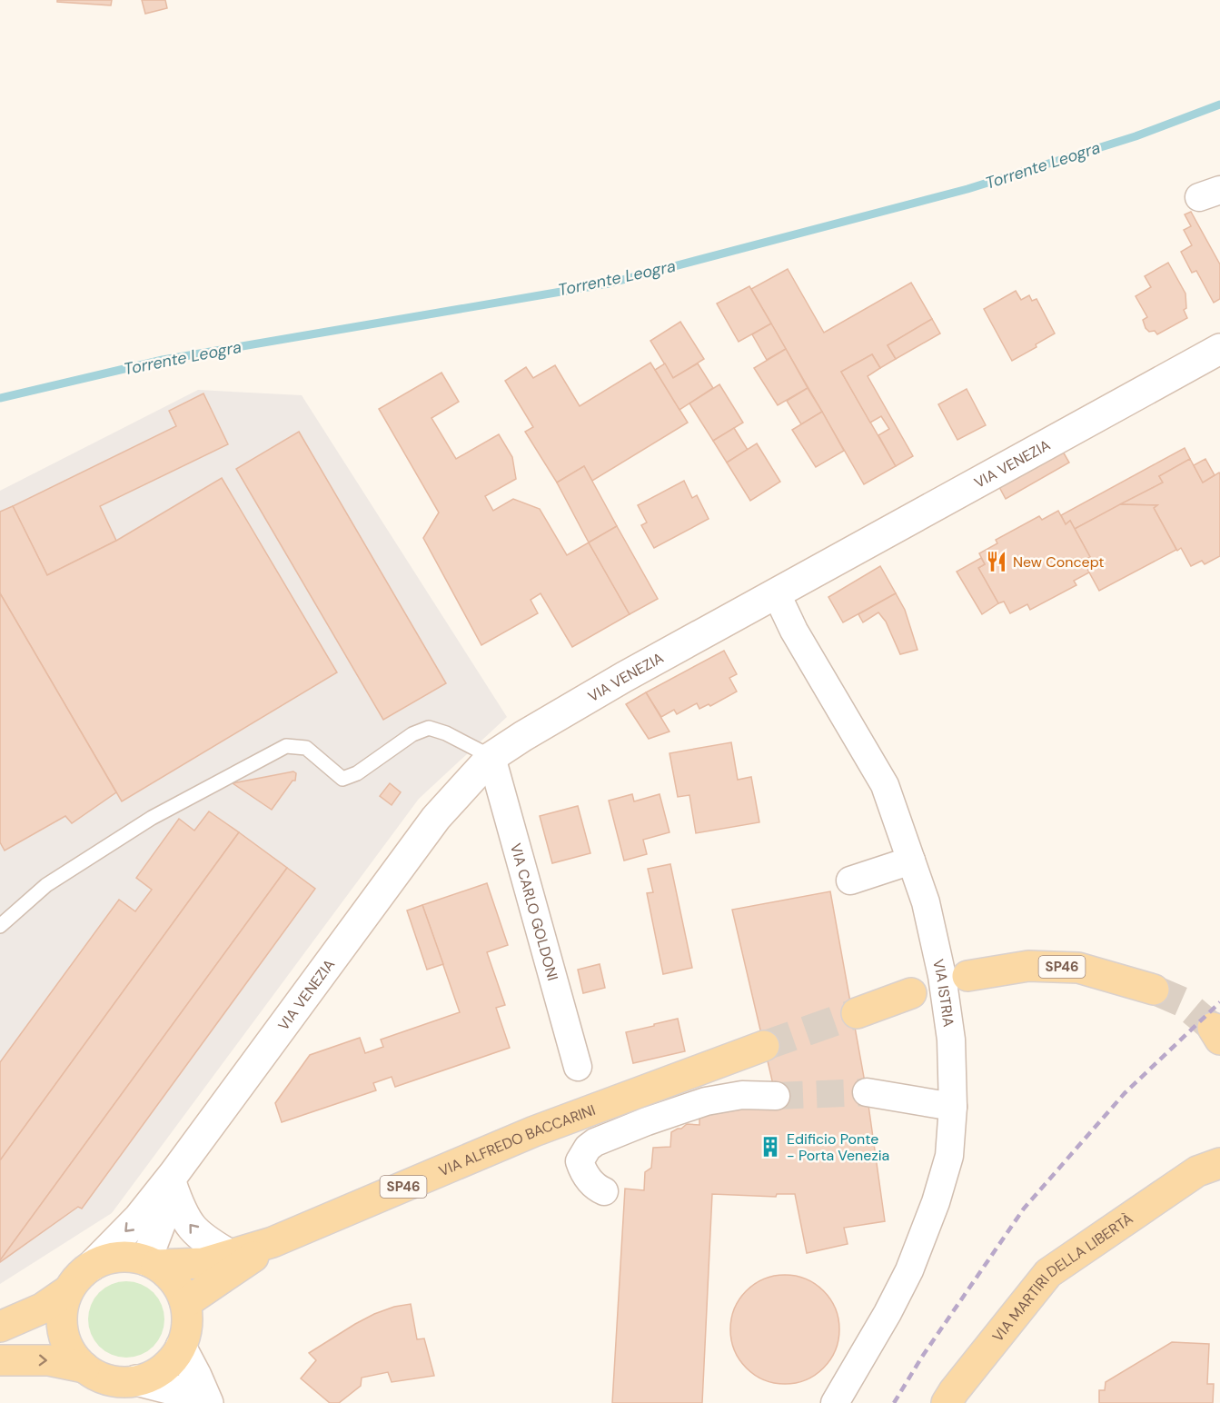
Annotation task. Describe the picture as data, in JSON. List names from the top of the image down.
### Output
{
  "streets": {
    "main road": ["SP46", "VIA ALFREDO BACCARINI", "VIA MARTIRI DELLA LIBERTÀ"],
    "street": ["VIA VENEZIA", "VIA CARLO GOLDONI", "VIA ISTRIA"]
  },
  "crossings": [
    ["VIA VENEZIA", "VIA CARLO GOLDONI"],
    ["VIA VENEZIA", "SP46"],
    ["VIA VENEZIA", "VIA ISTRIA"],
    ["VIA VENEZIA", "VIA ALFREDO BACCARINI"],
    ["SP46", "VIA ALFREDO BACCARINI"]
  ],
  "water": ["Torrente Leogra"],
  "places": {
    "restaurant": ["New Concept"],
    "building": ["Edificio Ponte - Porta Venezia"]
  }
}
